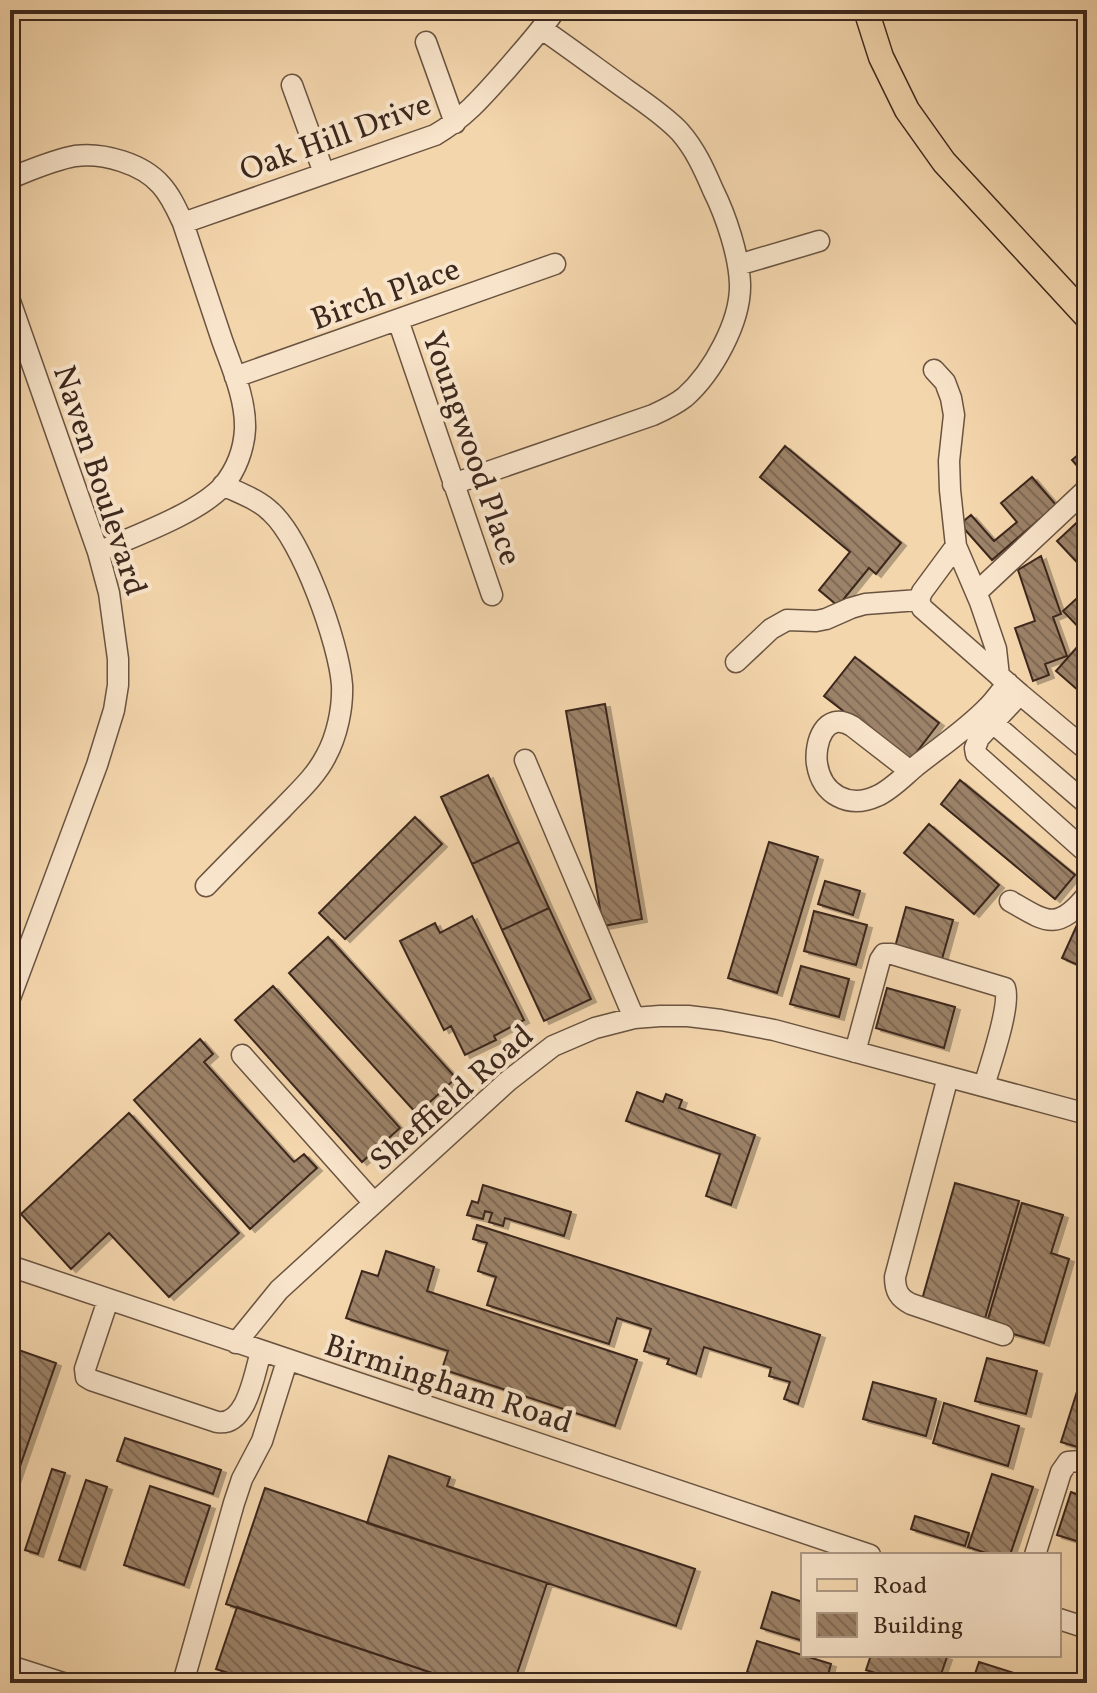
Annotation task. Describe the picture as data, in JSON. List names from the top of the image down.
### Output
{
  "streets": {
    "street": [
      "Oak Hill Drive",
      "Birch Place",
      "Youngwood Place",
      "Naven Boulevard",
      "Sheffield Road",
      "Birmingham Road"
    ]
  },
  "crossings": [
    ["Birch Place", "Youngwood Place"],
    ["Sheffield Road", "Birmingham Road"]
  ],
  "legend": ["Road", "Building"]
}
